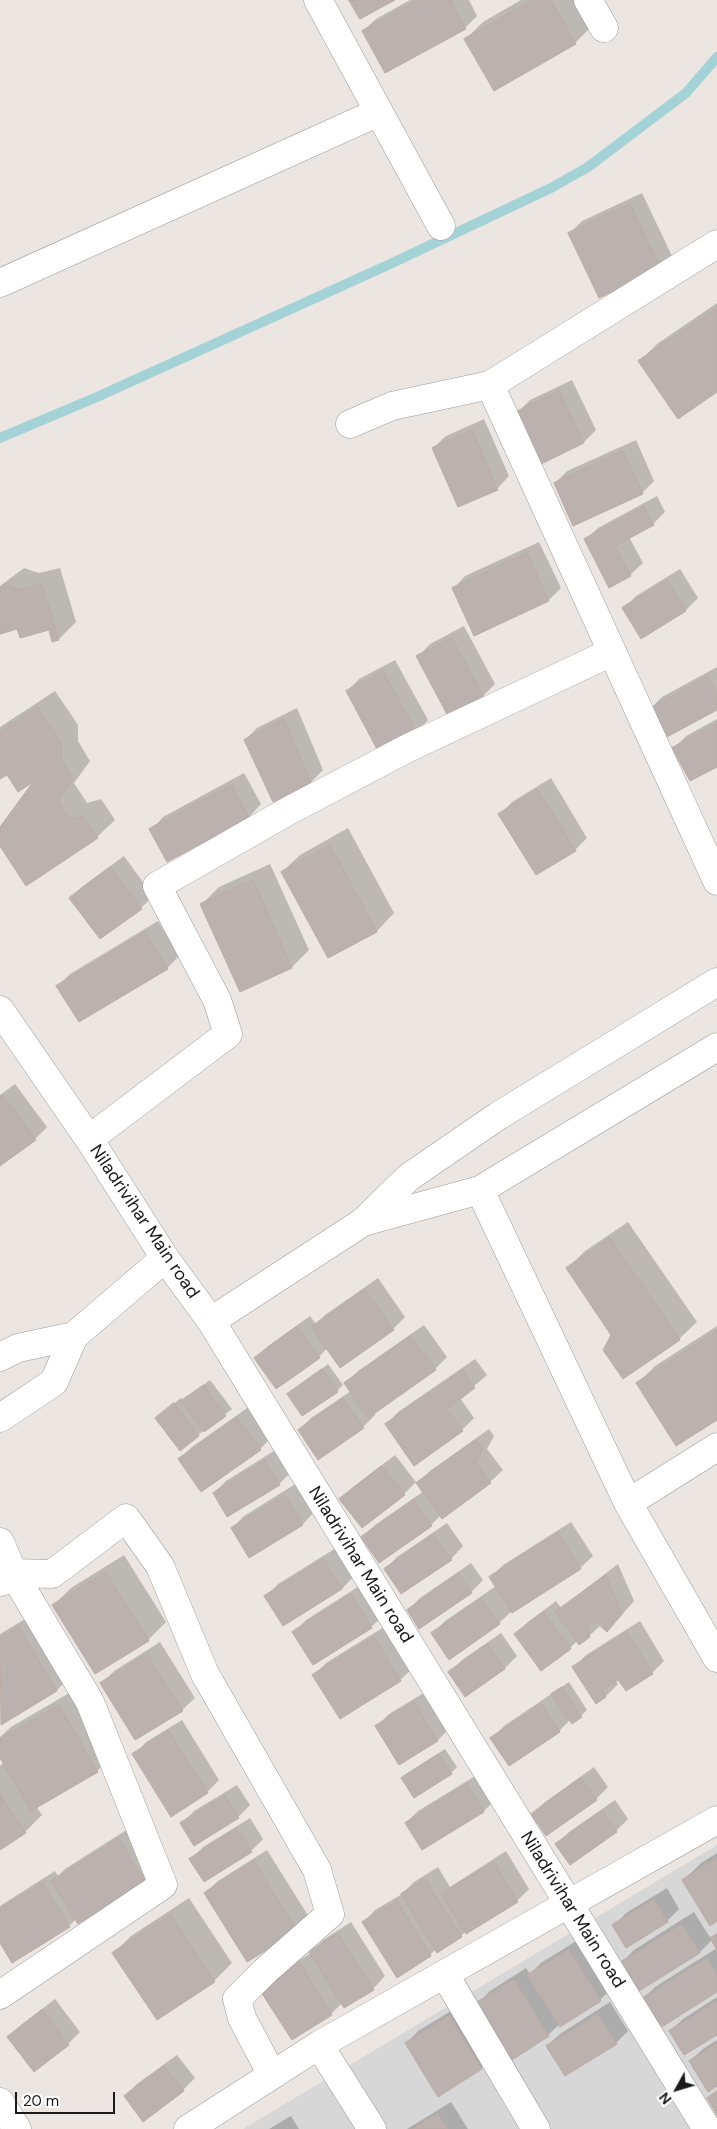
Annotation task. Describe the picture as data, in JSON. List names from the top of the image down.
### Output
{
  "streets": {
    "street": ["Niladrivihar Main road"]
  },
  "scale_bar": "20 m",
  "north": "bottom left"
}
